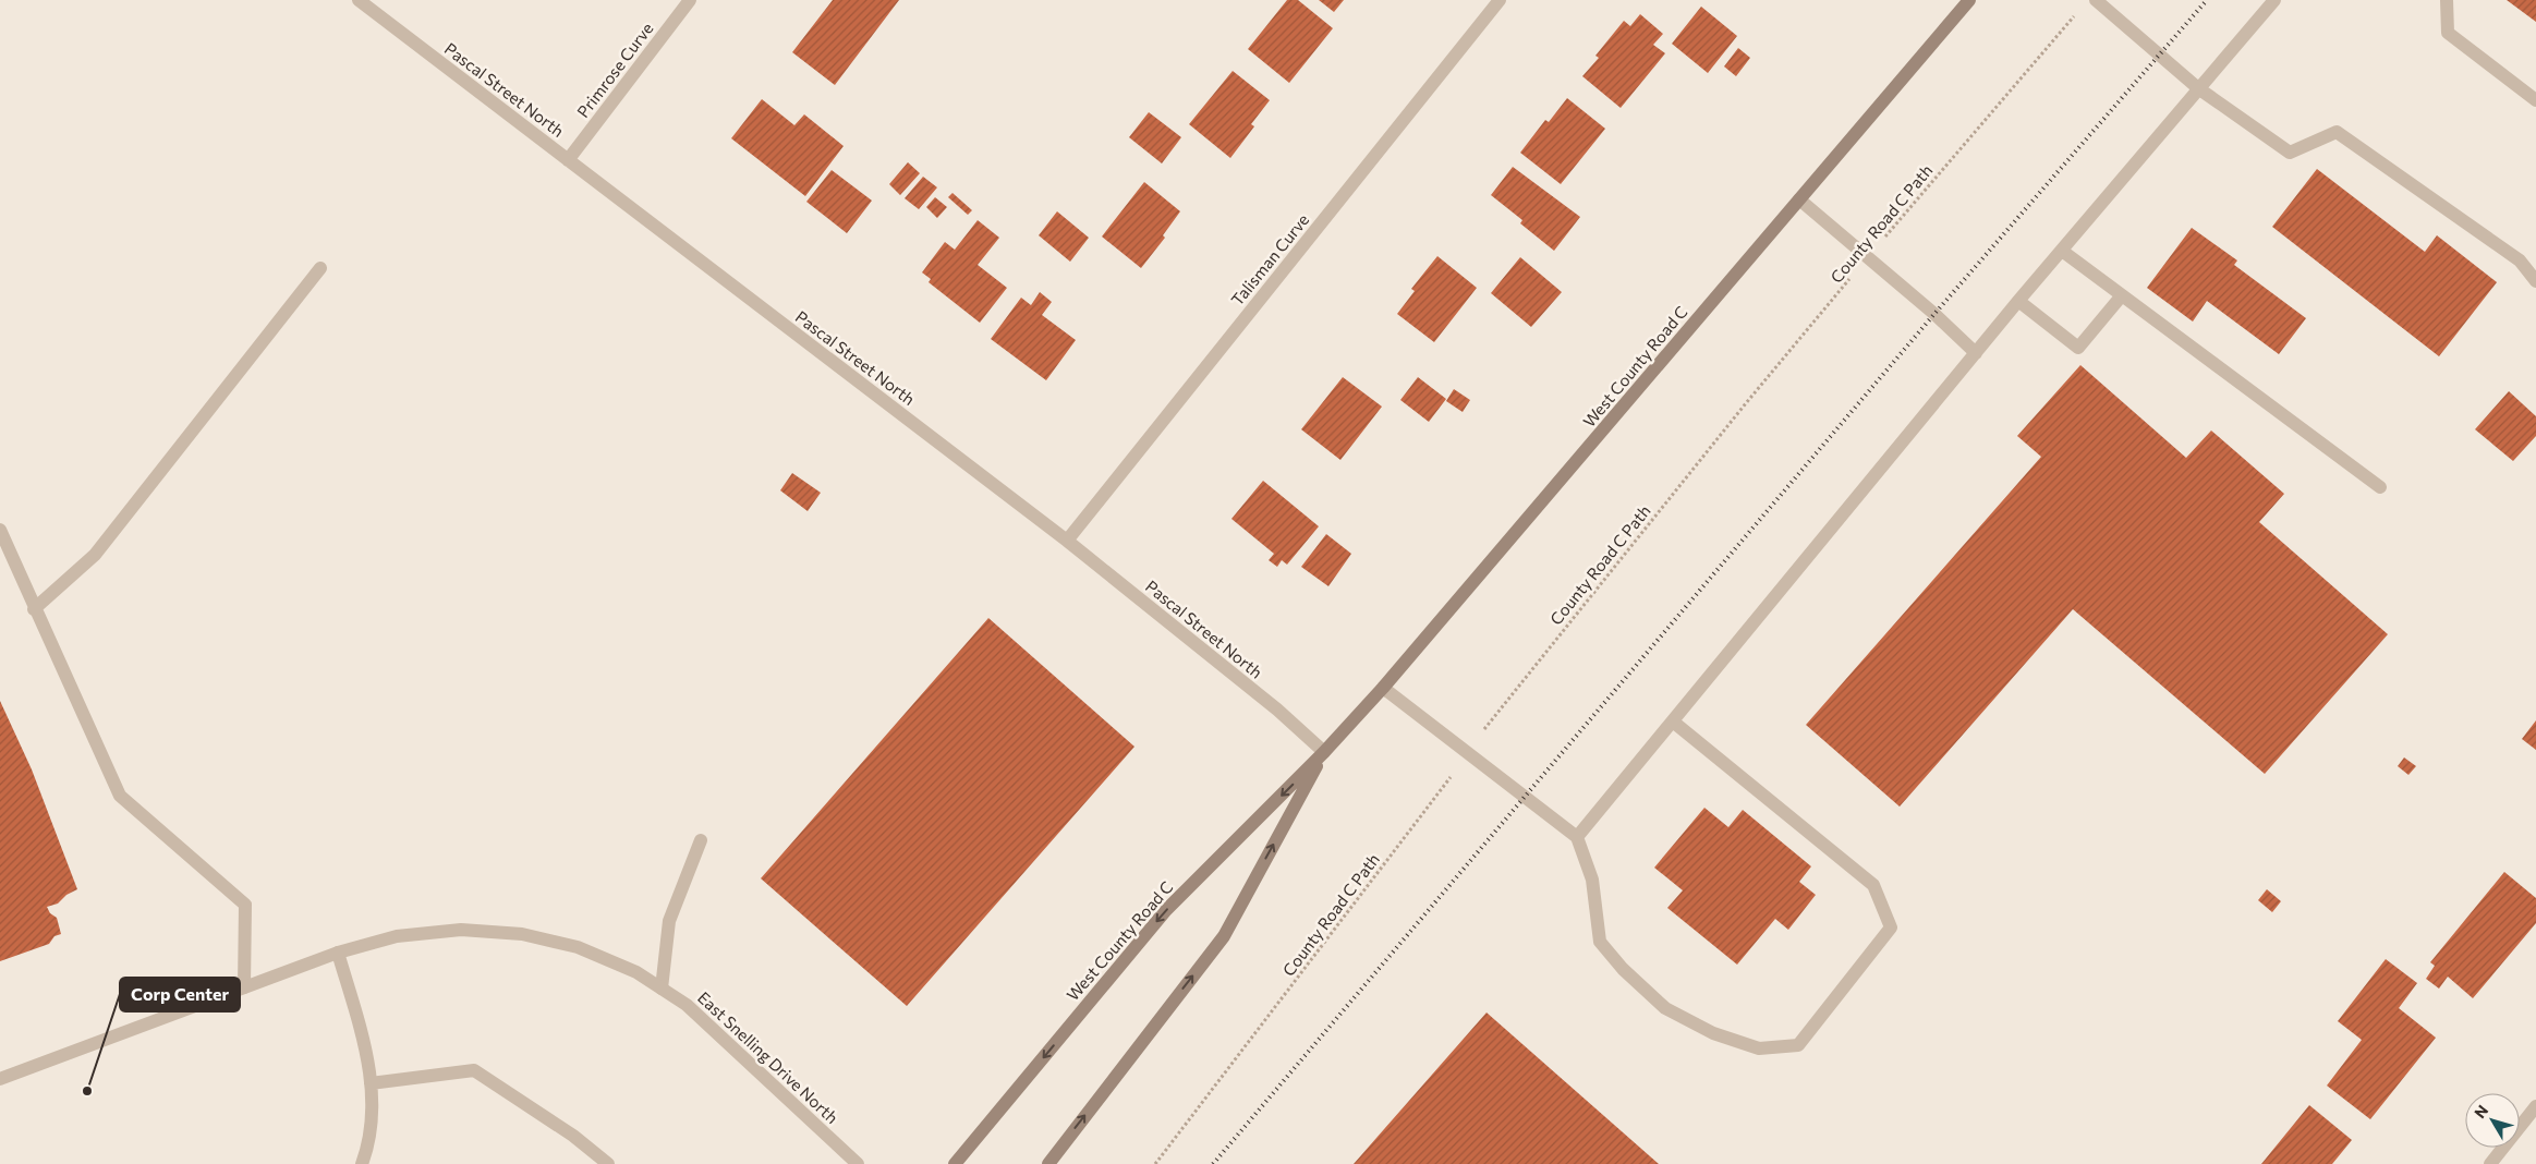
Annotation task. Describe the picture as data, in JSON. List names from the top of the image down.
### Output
{
  "streets": {
    "main road": ["West County Road C"],
    "street": [
      "Primrose Curve",
      "Pascal Street North",
      "Talisman Curve",
      "East Snelling Drive North"
    ],
    "path": ["County Road C Path"]
  },
  "crossings": [
    ["Primrose Curve", "Pascal Street North"],
    ["Pascal Street North", "Talisman Curve"],
    ["Pascal Street North", "West County Road C"]
  ],
  "places": ["Corp Center"],
  "north": "top left"
}
